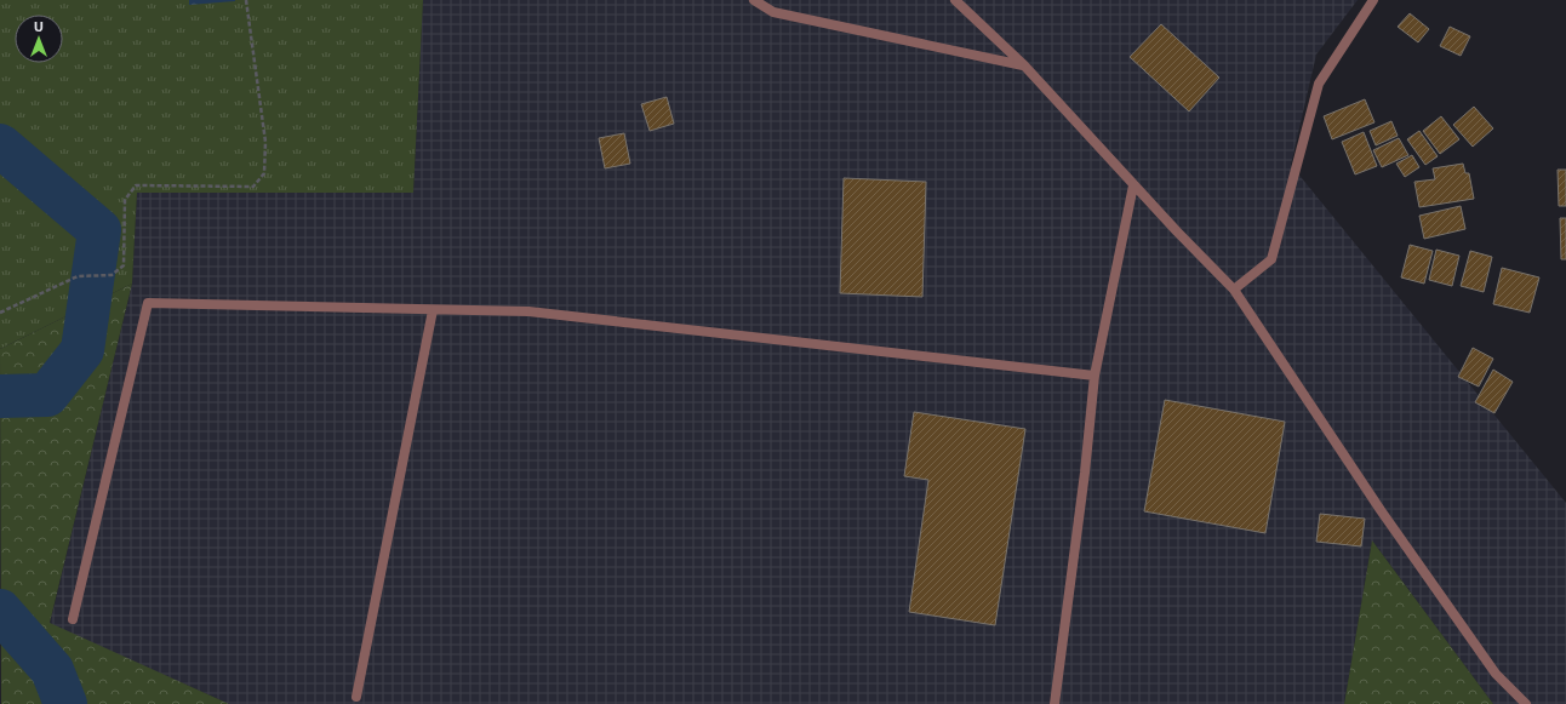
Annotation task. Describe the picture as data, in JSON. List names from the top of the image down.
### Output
{
  "north": "top"
}
